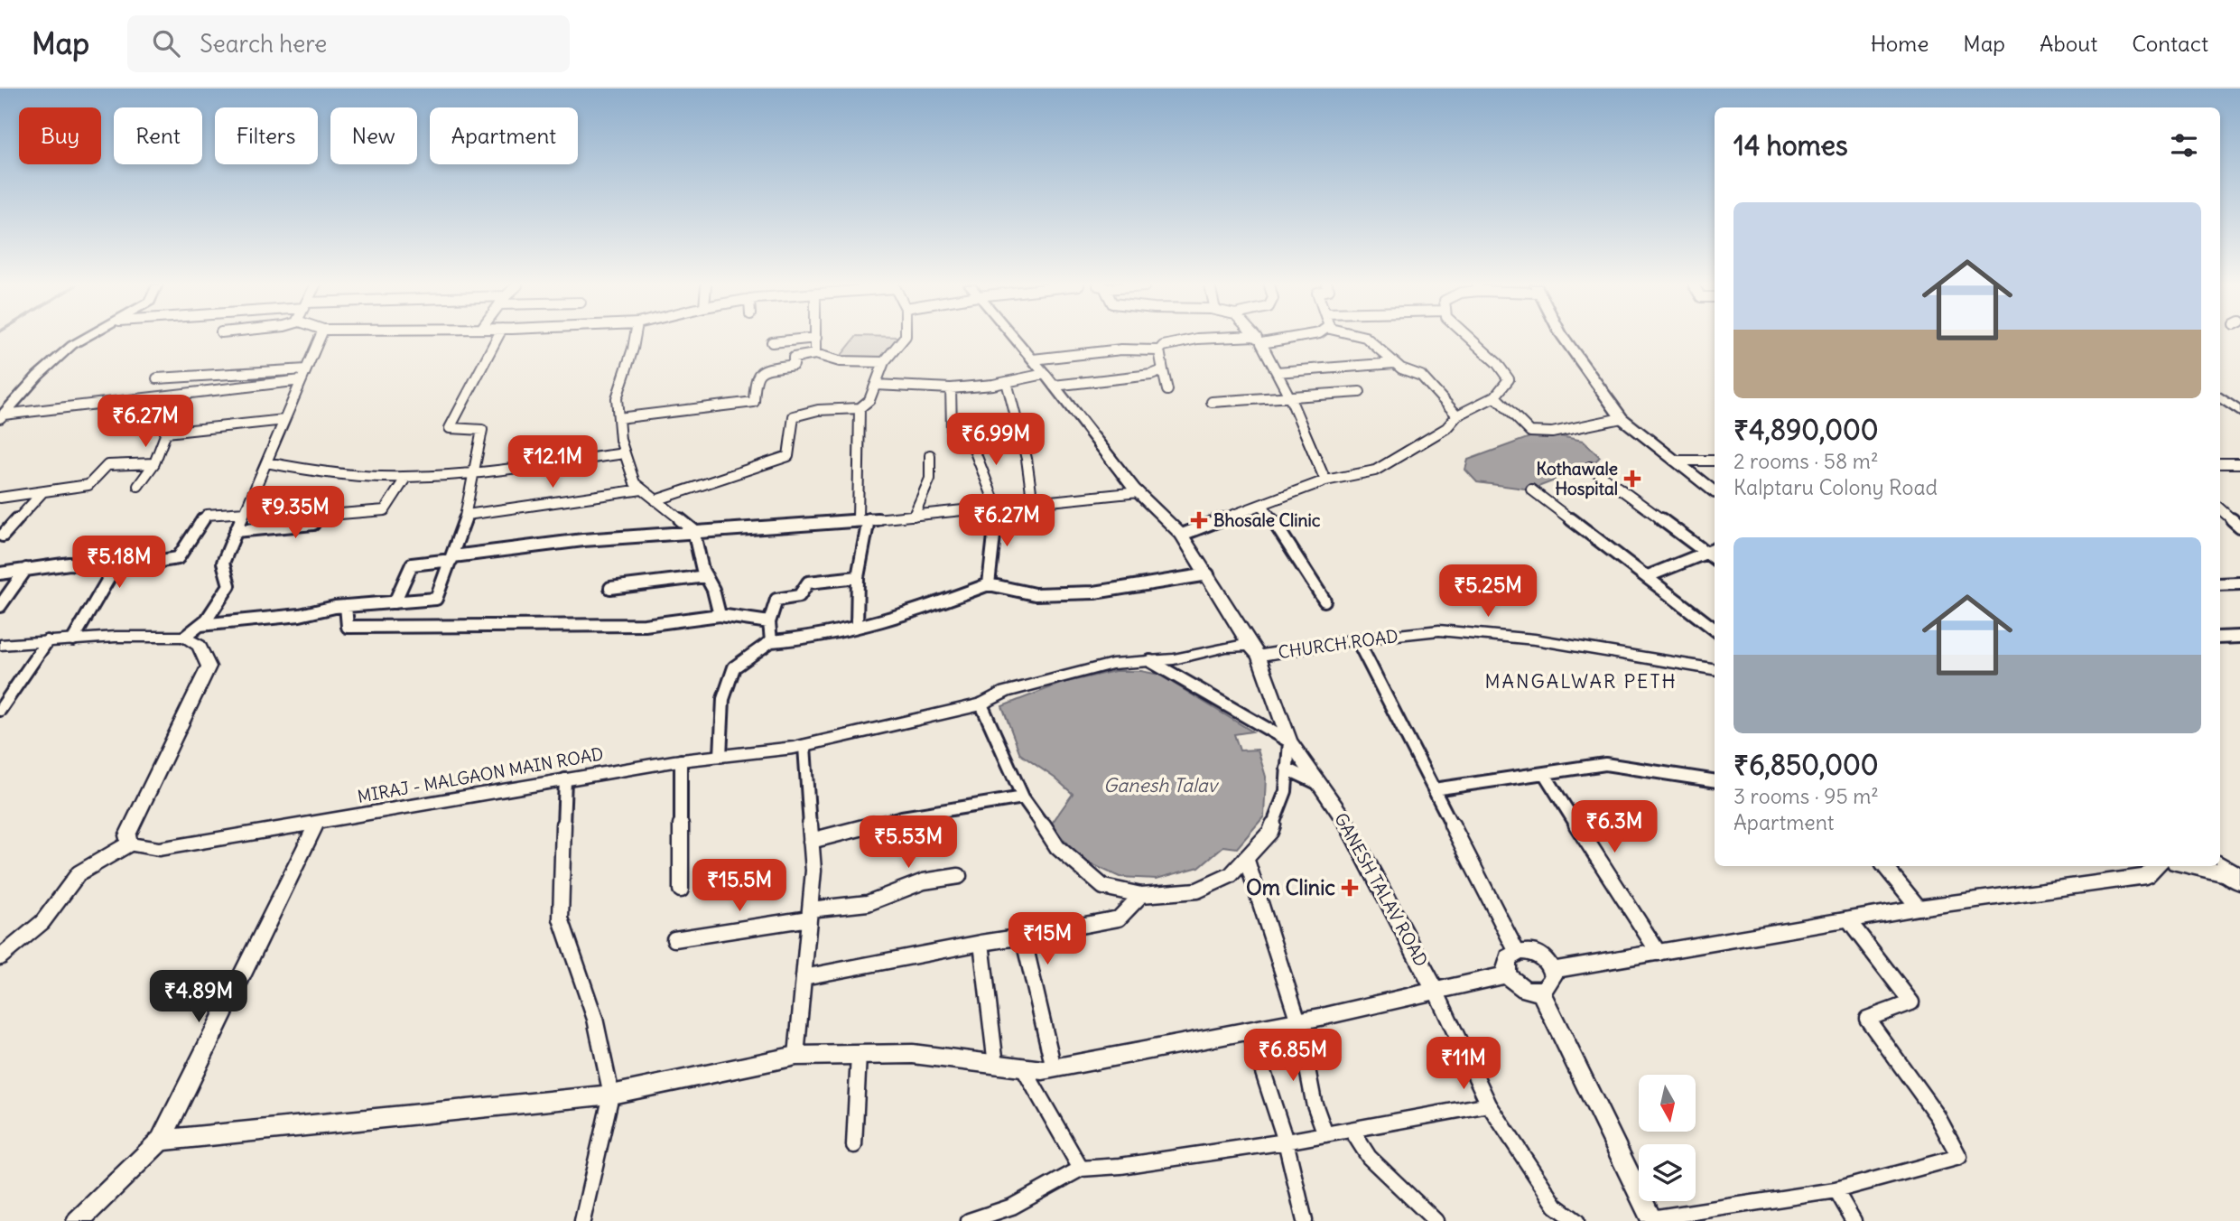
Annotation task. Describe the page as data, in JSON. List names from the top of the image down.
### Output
{
  "streets": {
    "street": ["CHURCH ROAD", "MIRAJ - MALGAON MAIN ROAD", "GANESH TALAV ROAD"]
  },
  "crossings": [
    ["CHURCH ROAD", "MIRAJ - MALGAON MAIN ROAD"],
    ["CHURCH ROAD", "GANESH TALAV ROAD"],
    ["MIRAJ - MALGAON MAIN ROAD", "GANESH TALAV ROAD"]
  ],
  "districts": ["MANGALWAR PETH"],
  "water": ["Ganesh Talav"],
  "places": {
    "health": ["Kothawale Hospital", "Bhosale Clinic", "Om Clinic"]
  },
  "north": "bottom",
  "page": {
    "header": "Map",
    "search": "Search here",
    "nav": [
      "Home",
      "Map",
      "About",
      "Contact"
    ],
    "chip": [
      "Buy",
      "Rent",
      "Filters",
      "New",
      "Apartment"
    ],
    "heading": "14 homes",
    "list": [
      {
        "name": "₹4,890,000",
        "note": "2 rooms · 58 m² · Kalptaru Colony Road"
      },
      {
        "name": "₹6,850,000",
        "note": "3 rooms · 95 m² · Apartment"
      }
    ],
    "price": [
      "₹6.27M",
      "₹6.99M",
      "₹12.1M",
      "₹9.35M",
      "₹6.27M",
      "₹5.18M",
      "₹5.25M",
      "₹6.3M",
      "₹5.53M",
      "₹15.5M",
      "₹15M",
      "₹4.89M",
      "₹6.85M",
      "₹11M"
    ]
  }
}
